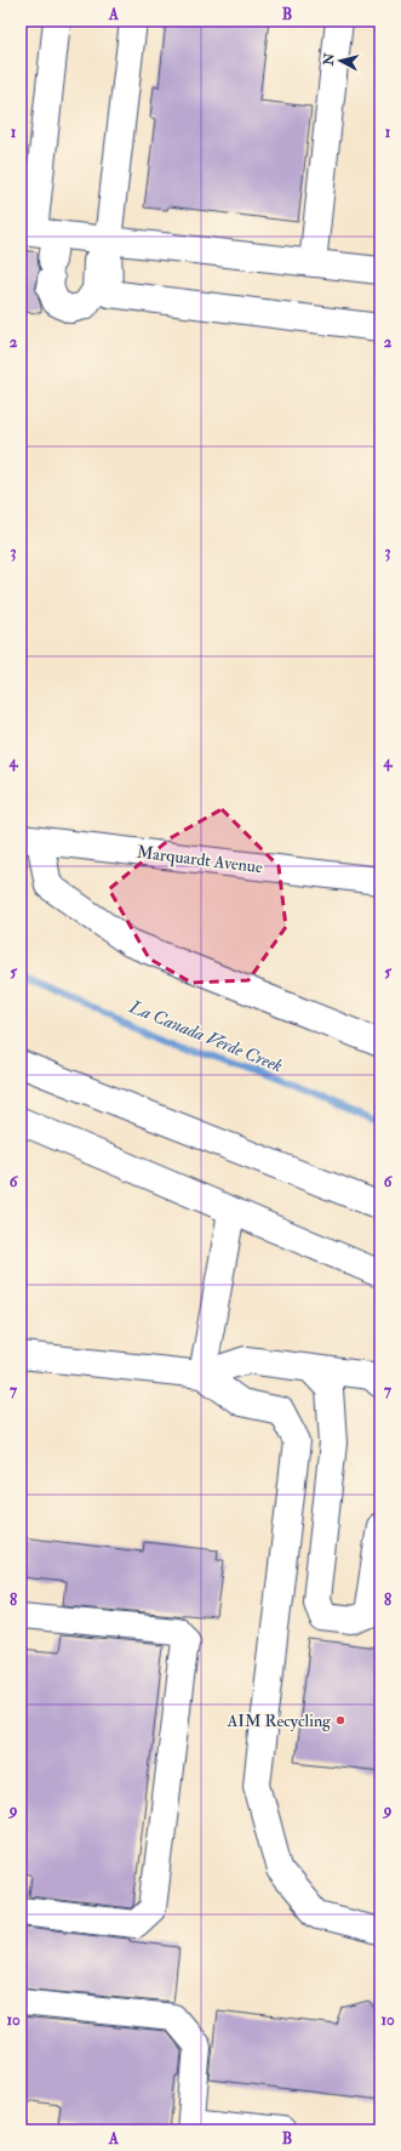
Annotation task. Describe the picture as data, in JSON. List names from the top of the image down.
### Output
{
  "streets": {
    "street": ["Marquardt Avenue"]
  },
  "water": ["La Canada Verde Creek"],
  "places": ["AIM Recycling"],
  "north": "left",
  "grid": {
    "columns": ["A", "B"],
    "rows": [
      "1",
      "2",
      "3",
      "4",
      "5",
      "6",
      "7",
      "8",
      "9",
      "10"
    ]
  }
}
